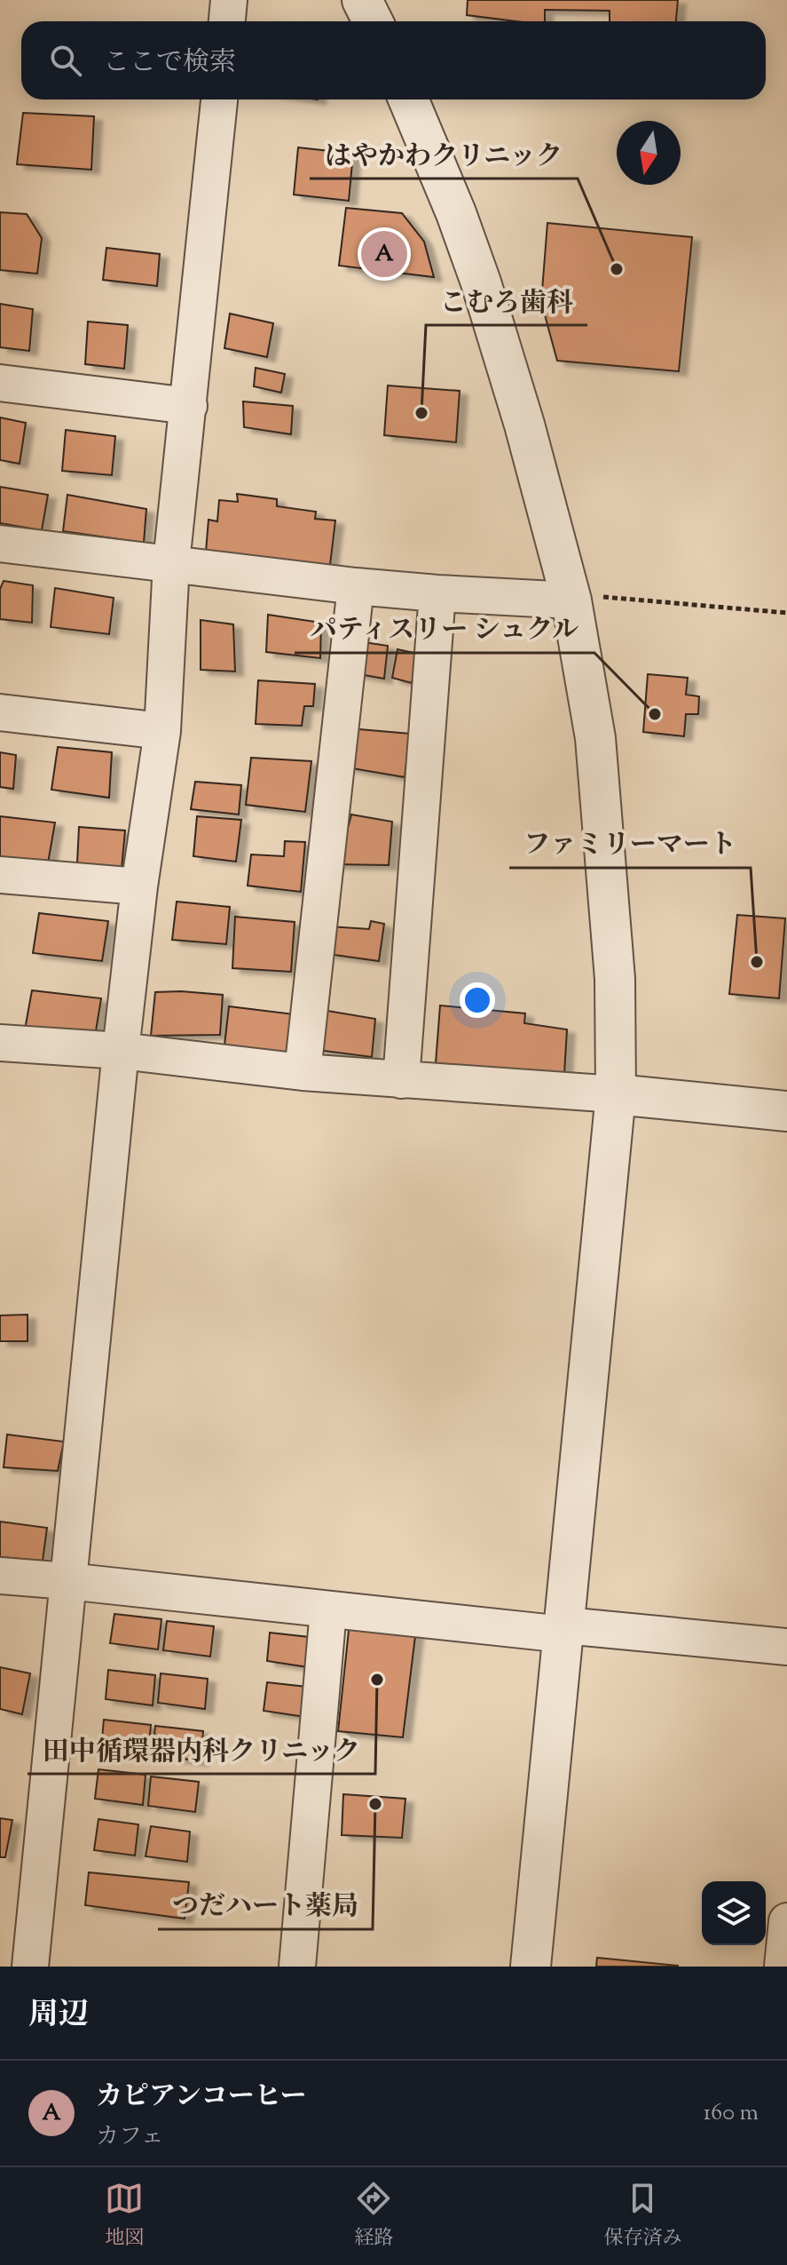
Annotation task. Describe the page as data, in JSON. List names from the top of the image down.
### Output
{
  "places": [
    "はやかわクリニック",
    "こむろ歯科",
    "パティスリー シュクル",
    "ファミリーマート",
    "田中循環器内科クリニック",
    "つだハート薬局"
  ],
  "north": "bottom",
  "page": {
    "search": "ここで検索",
    "pins": "A",
    "heading": "周辺",
    "list": [
      {
        "mark": "A",
        "name": "カピアンコーヒー",
        "note": "カフェ",
        "value": "160 m"
      }
    ],
    "nav": ["地図", "経路", "保存済み"]
  }
}
